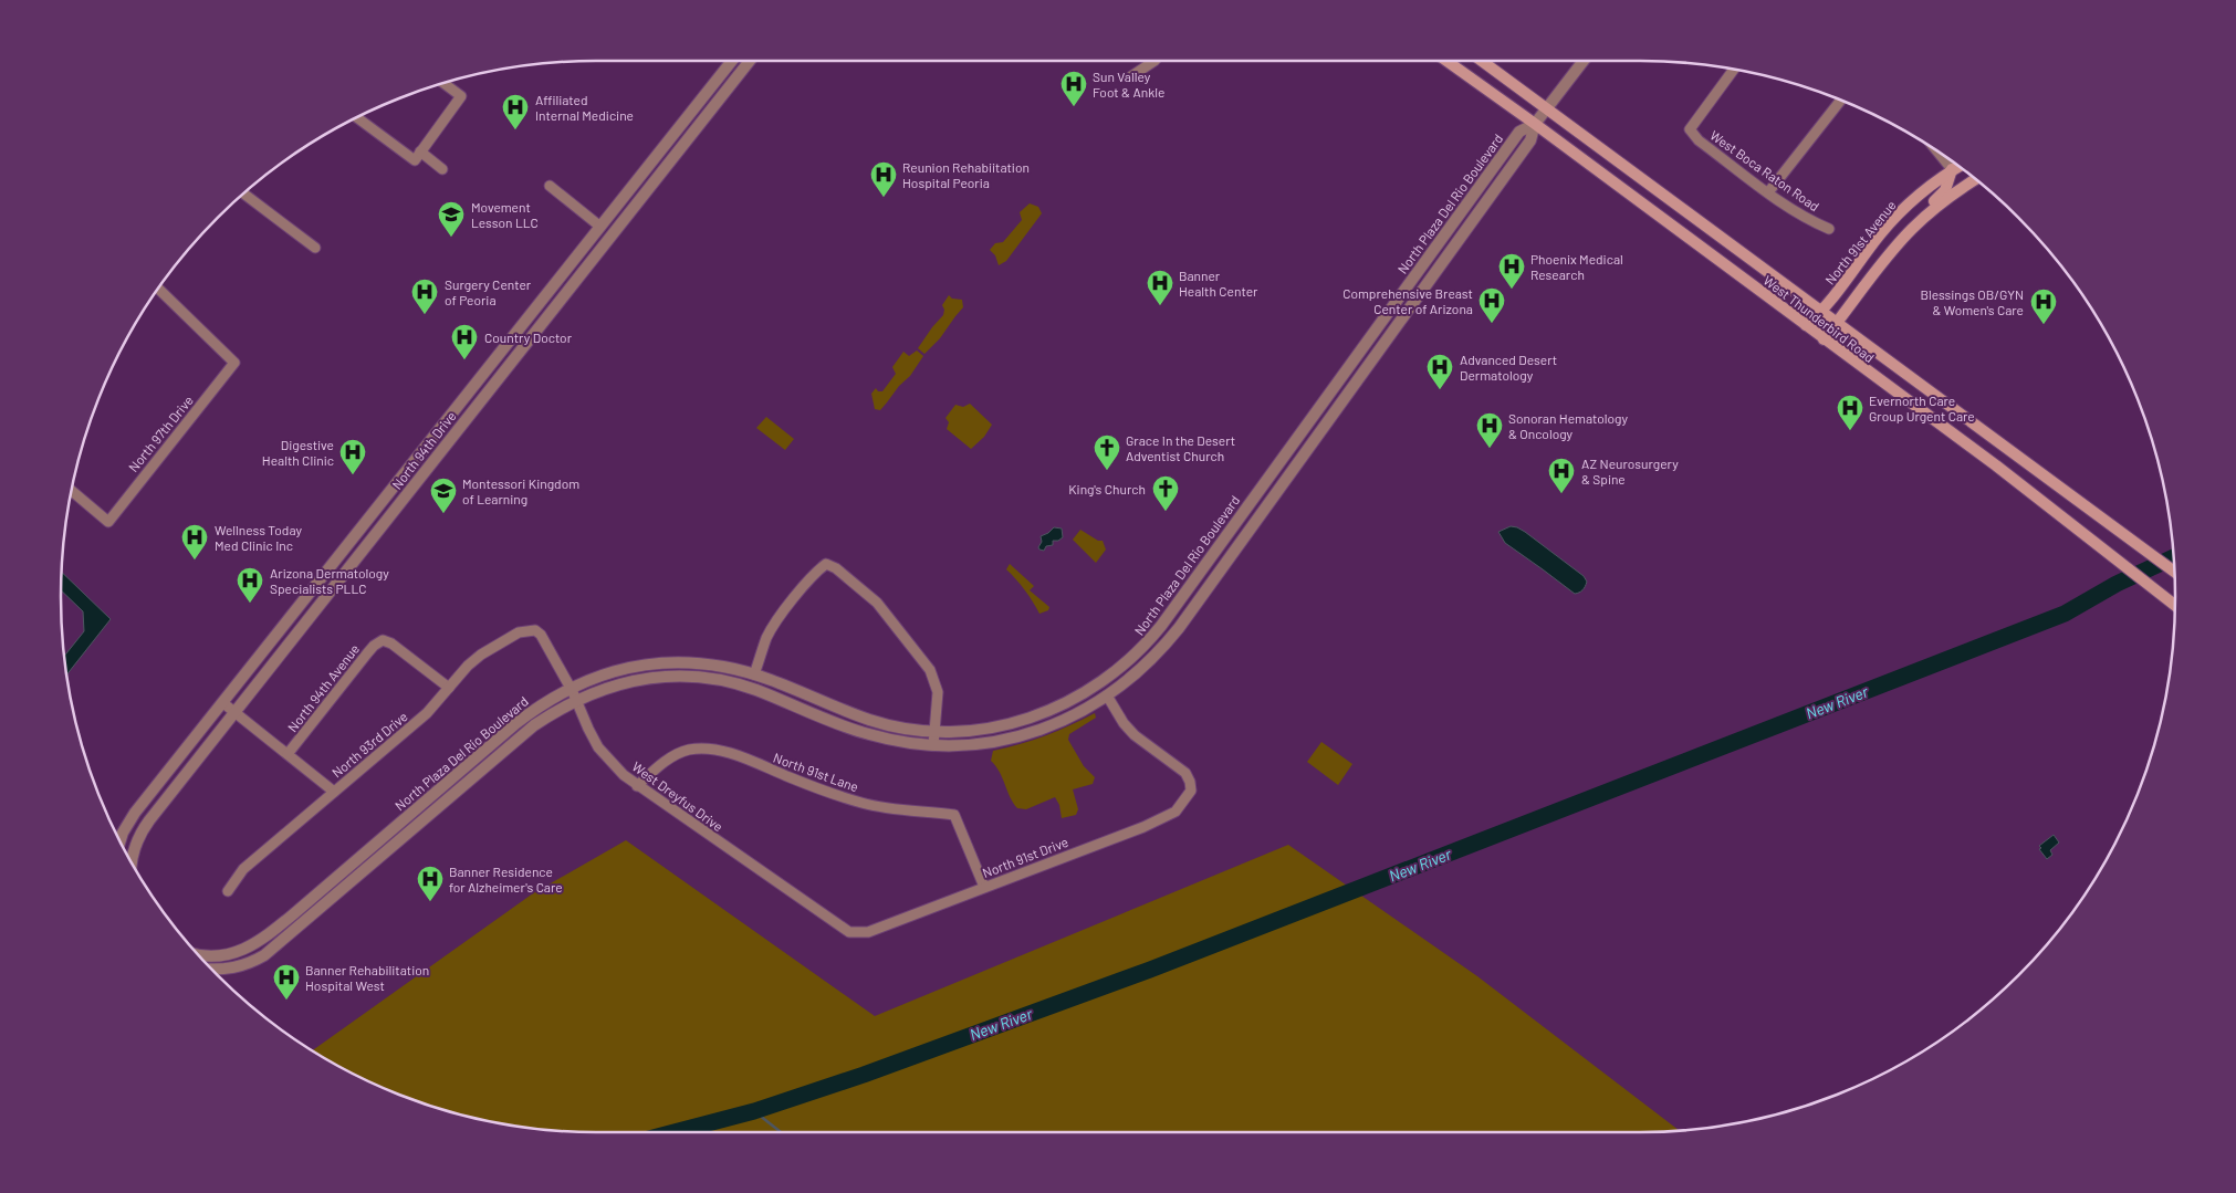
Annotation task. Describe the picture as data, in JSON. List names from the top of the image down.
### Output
{
  "streets": {
    "main road": ["North 91st Avenue", "West Thunderbird Road"],
    "street": [
      "West Boca Raton Road",
      "North Plaza Del Rio Boulevard",
      "North 97th Drive",
      "North 94th Drive",
      "North 94th Avenue",
      "North 93rd Drive",
      "North 91st Lane",
      "West Dreyfus Drive",
      "North 91st Drive"
    ]
  },
  "crossings": [
    ["North Plaza Del Rio Boulevard", "West Thunderbird Road"],
    ["North Plaza Del Rio Boulevard", "West Dreyfus Drive"],
    ["North Plaza Del Rio Boulevard", "North 91st Drive"],
    ["North 91st Avenue", "West Thunderbird Road"],
    ["North 94th Avenue", "North 93rd Drive"],
    ["North 93rd Drive", "West Dreyfus Drive"],
    ["North 91st Lane", "West Dreyfus Drive"],
    ["North 91st Lane", "North 91st Drive"],
    ["West Dreyfus Drive", "North 91st Drive"]
  ],
  "water": ["New River"],
  "places": {
    "hospital": [
      "Sun Valley Foot & Ankle",
      "Affiliated Internal Medicine",
      "Reunion Rehabiitation Hospital Peoria",
      "Phoenix Medical Research",
      "Banner Health Center",
      "Surgery Center of Peoria",
      "Comprehensive Breast Center of Arizona",
      "Blessings OB/GYN & Women's Care",
      "Country Doctor",
      "Advanced Desert Dermatology",
      "Evernorth Care Group Urgent Care",
      "Sonoran Hematology & Oncology",
      "Digestive Health Clinic",
      "AZ Neurosurgery & Spine",
      "Wellness Today Med Clinic Inc",
      "Arizona Dermatology Specialists PLLC",
      "Banner Residence for Alzheimer's Care",
      "Banner Rehabilitation Hospital West"
    ],
    "school or university": ["Movement Lesson LLC", "Montessori Kingdom of Learning"],
    "church": ["Grace In the Desert Adventist Church", "King's Church"]
  }
}
